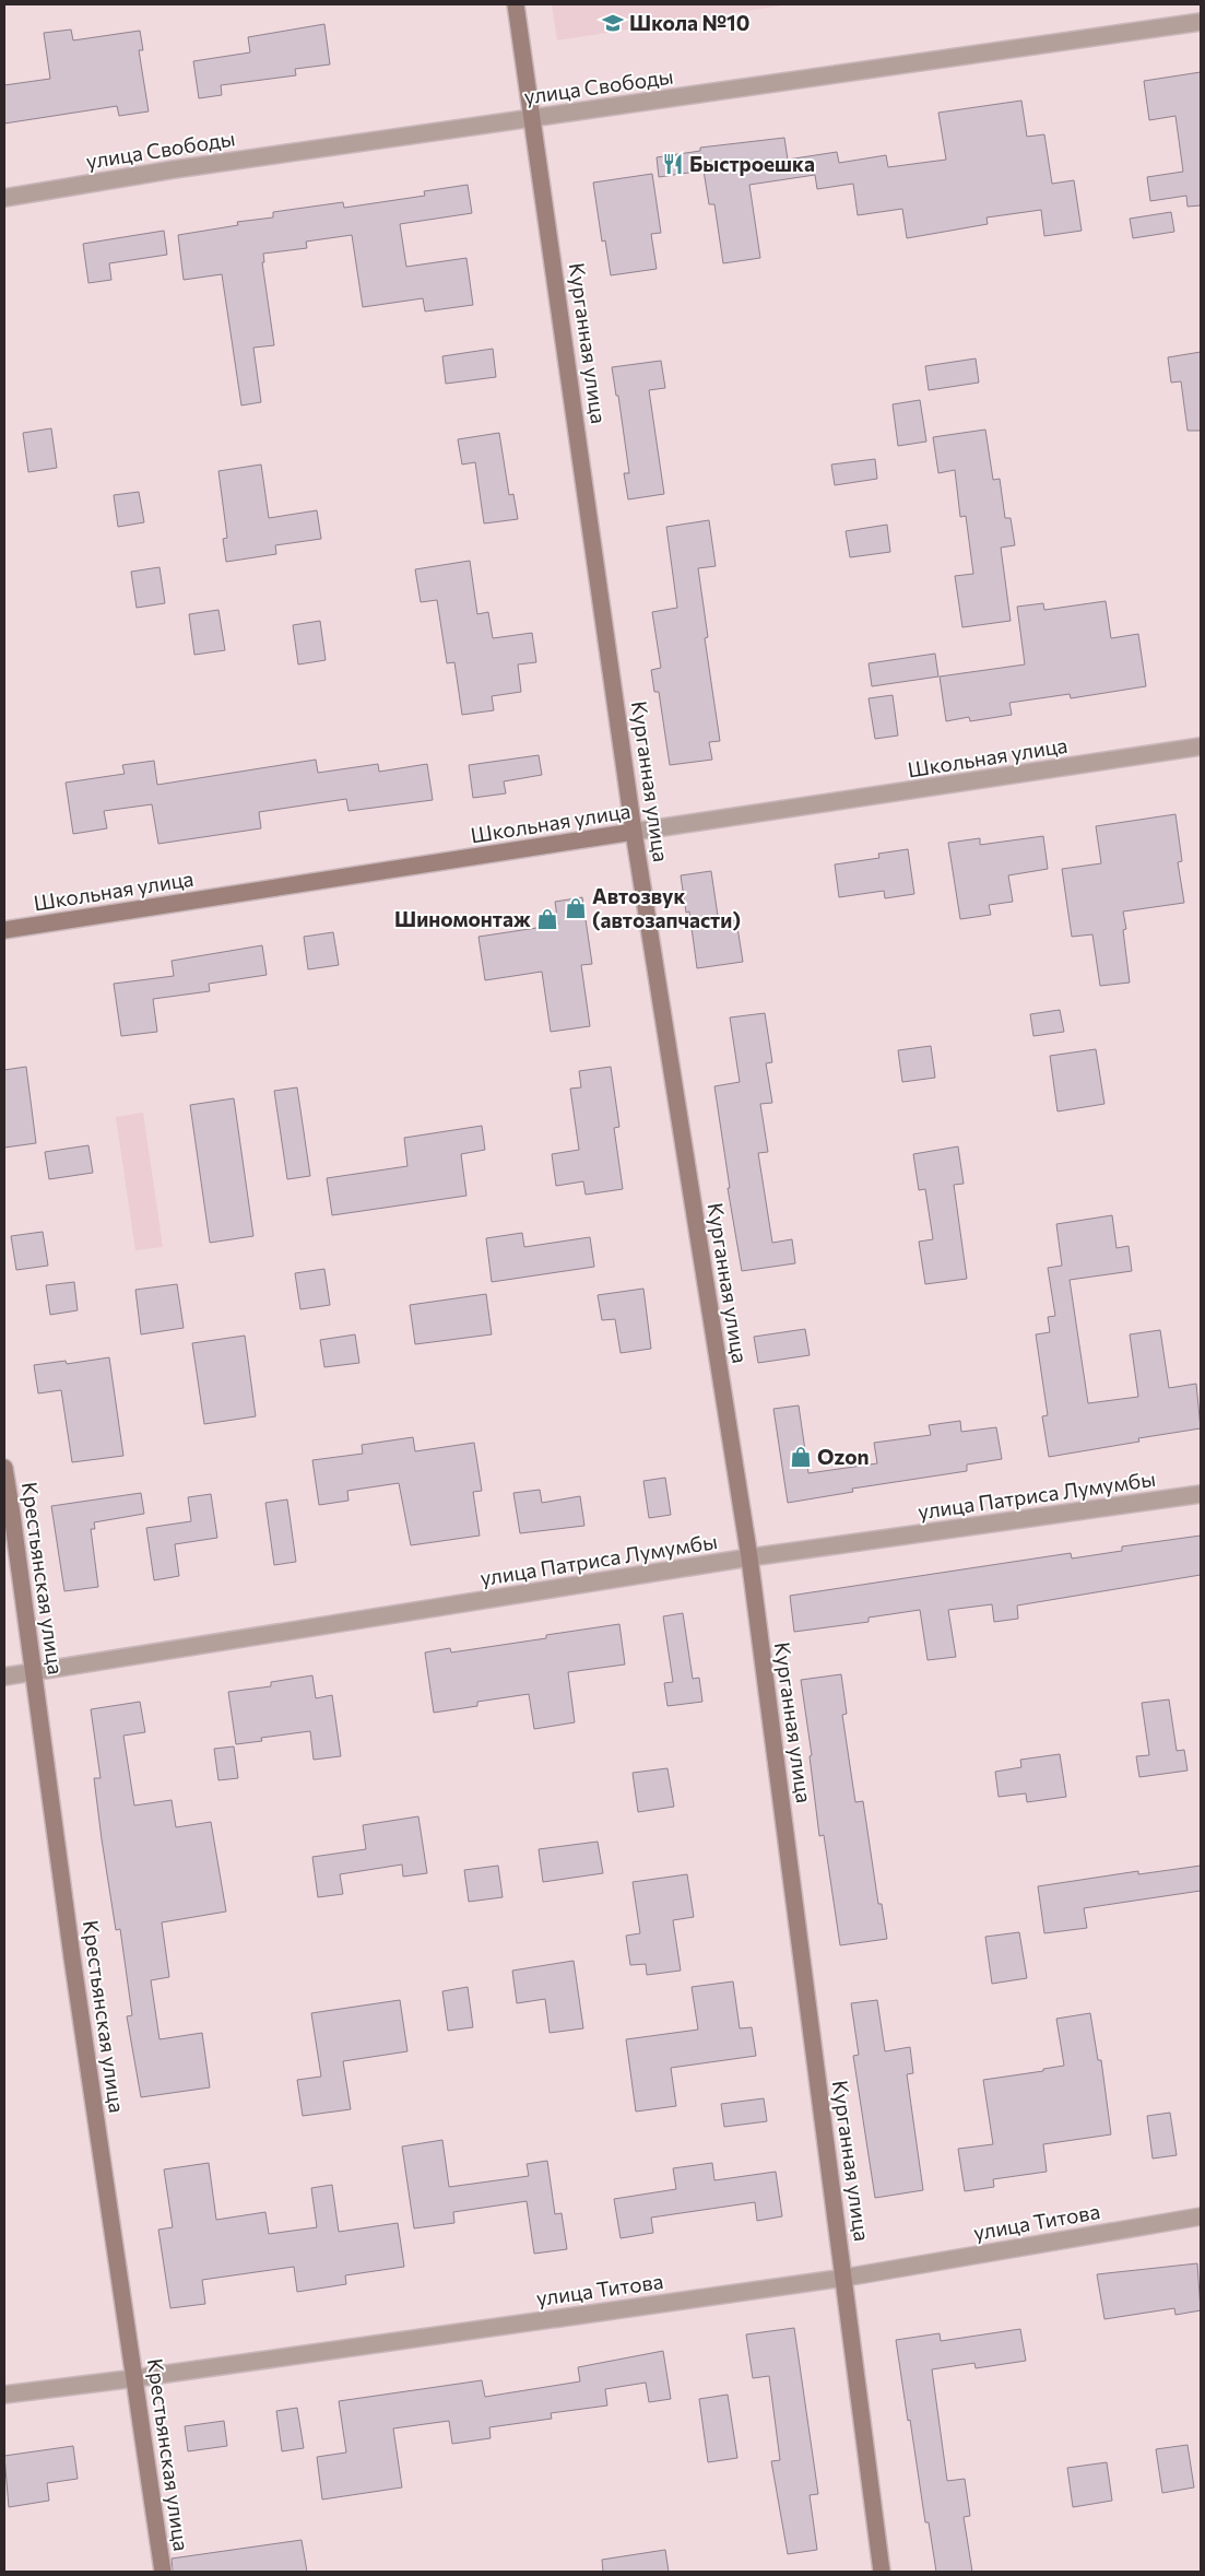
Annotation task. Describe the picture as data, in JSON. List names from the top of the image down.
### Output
{
  "streets": {
    "street": [
      "улица Свободы",
      "Курганная улица",
      "Школьная улица",
      "улица Патриса Лумумбы",
      "Крестьянская улица",
      "улица Титова"
    ]
  },
  "crossings": [
    ["улица Свободы", "Курганная улица"],
    ["Курганная улица", "Школьная улица"],
    ["Курганная улица", "улица Патриса Лумумбы"],
    ["Курганная улица", "улица Титова"],
    ["улица Патриса Лумумбы", "Крестьянская улица"],
    ["Крестьянская улица", "улица Титова"]
  ],
  "places": {
    "school or university": ["Школа №10"],
    "restaurant": ["Быстроешка"],
    "shop": ["Автозвук (автозапчасти)", "Шиномонтаж", "Ozon"]
  }
}
